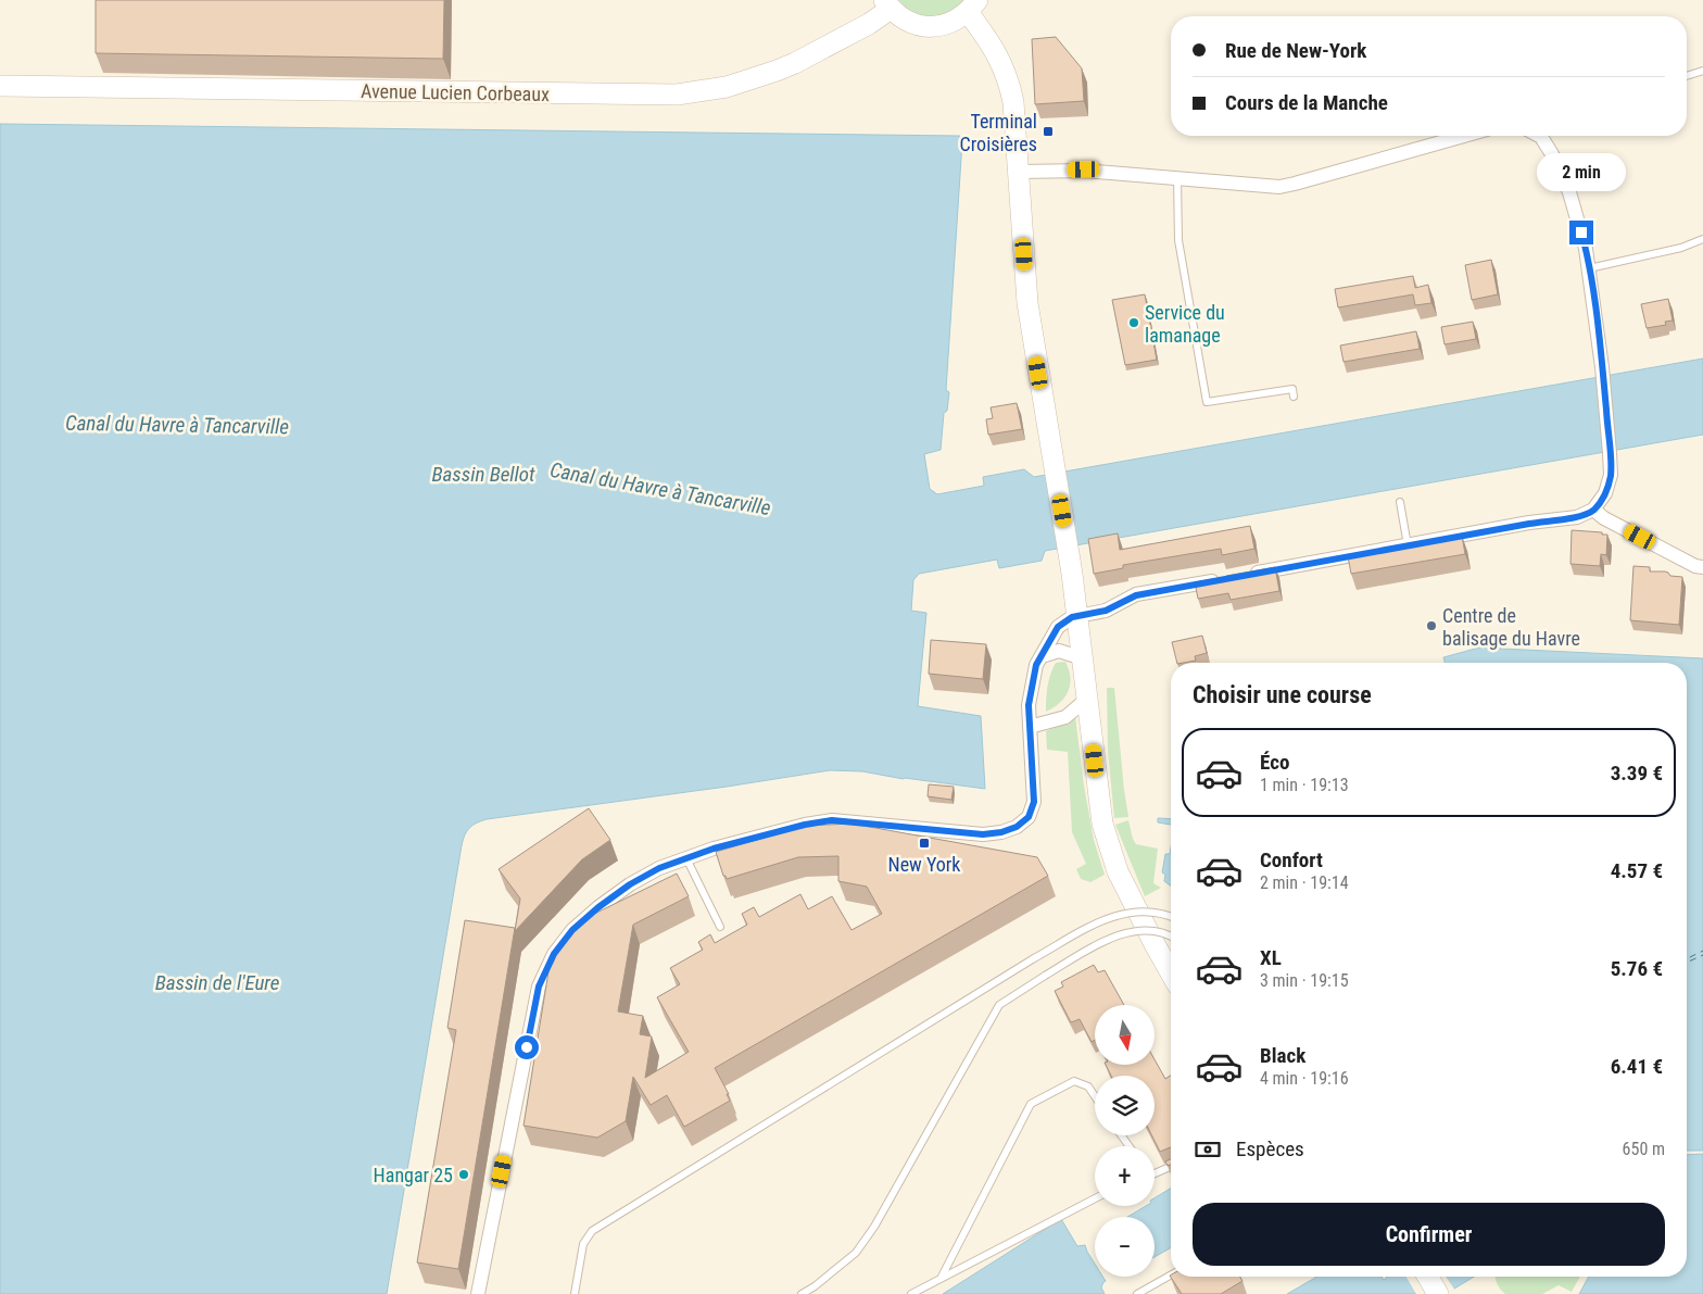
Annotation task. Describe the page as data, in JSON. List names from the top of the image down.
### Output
{
  "streets": {
    "main road": ["Avenue Lucien Corbeaux"]
  },
  "water": ["Canal du Havre à Tancarville", "Bassin Bellot", "Bassin de l'Eure"],
  "places": {
    "transit": ["Terminal Croisières", "New York"],
    "other": ["Service du lamanage", "Centre de balisage du Havre", "Hangar 25"]
  },
  "north": "bottom",
  "page": {
    "banner": ["Rue de New-York", "Cours de la Manche"],
    "bubble": "2 min",
    "heading": "Choisir une course",
    "list": [
      {
        "name": "Éco",
        "note": "1 min · 19:13",
        "value": "3.39 €"
      },
      {
        "name": "Confort",
        "note": "2 min · 19:14",
        "value": "4.57 €"
      },
      {
        "name": "XL",
        "note": "3 min · 19:15",
        "value": "5.76 €"
      },
      {
        "name": "Black",
        "note": "4 min · 19:16",
        "value": "6.41 €"
      }
    ],
    "map_buttons": ["+", "−"],
    "pay": ["Espèces", "650 m"],
    "buttons": "Confirmer"
  }
}
